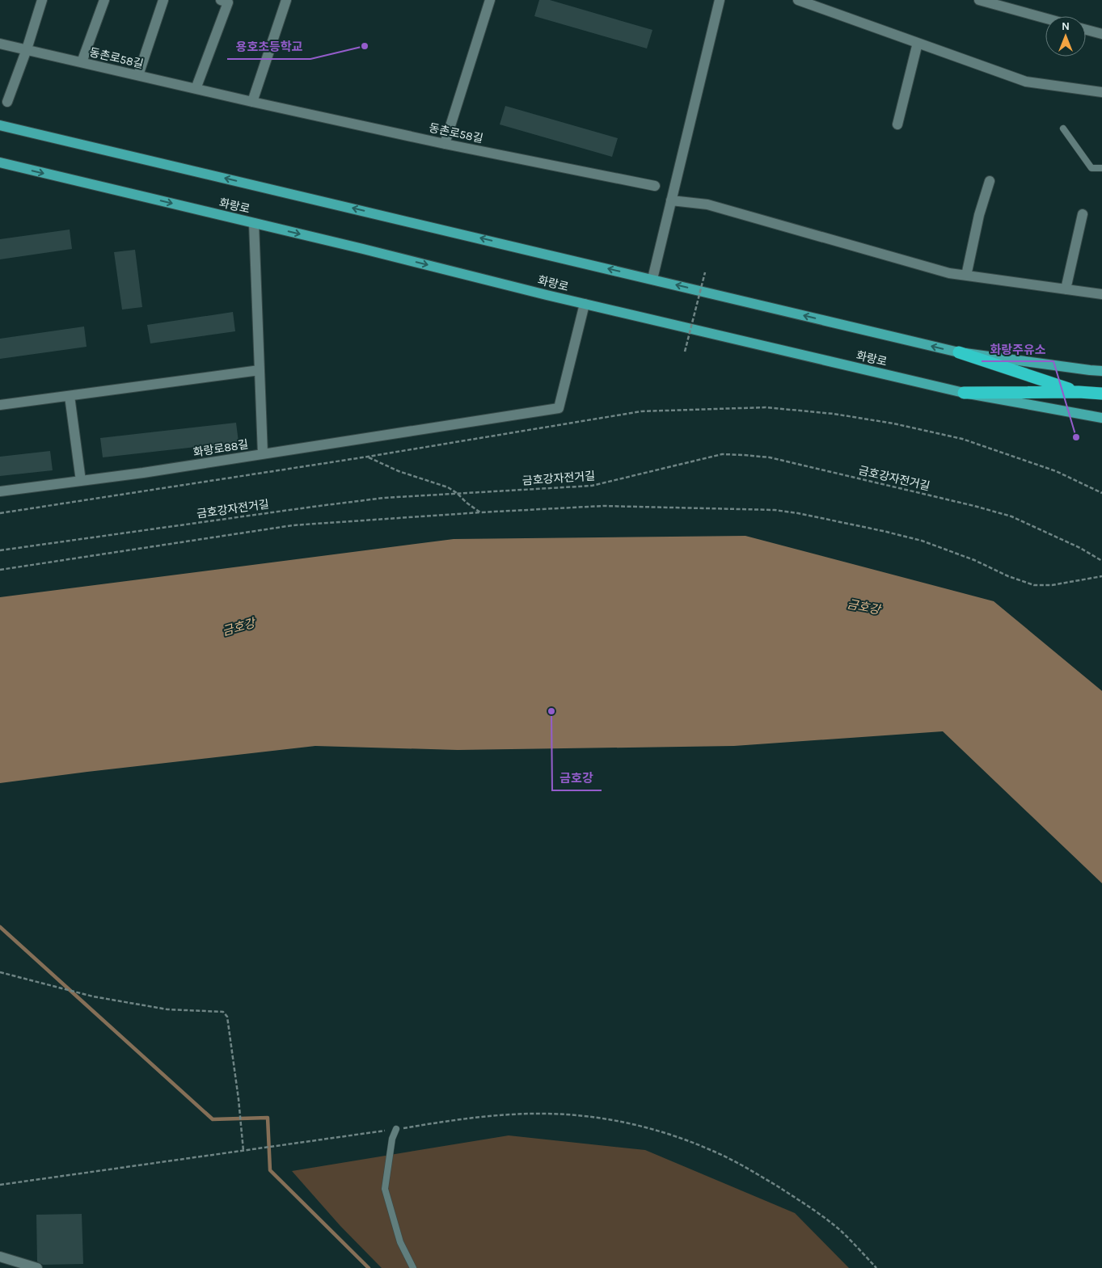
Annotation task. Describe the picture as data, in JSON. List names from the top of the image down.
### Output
{
  "streets": {
    "main road": ["화랑로"],
    "street": ["동촌로58길", "화랑로88길"],
    "path": ["금호강자전거길"]
  },
  "crossings": [
    ["화랑로", "화랑로88길"]
  ],
  "water": ["금호강"],
  "places": ["용호초등학교", "화랑주유소", "금호강"],
  "north": "top"
}
